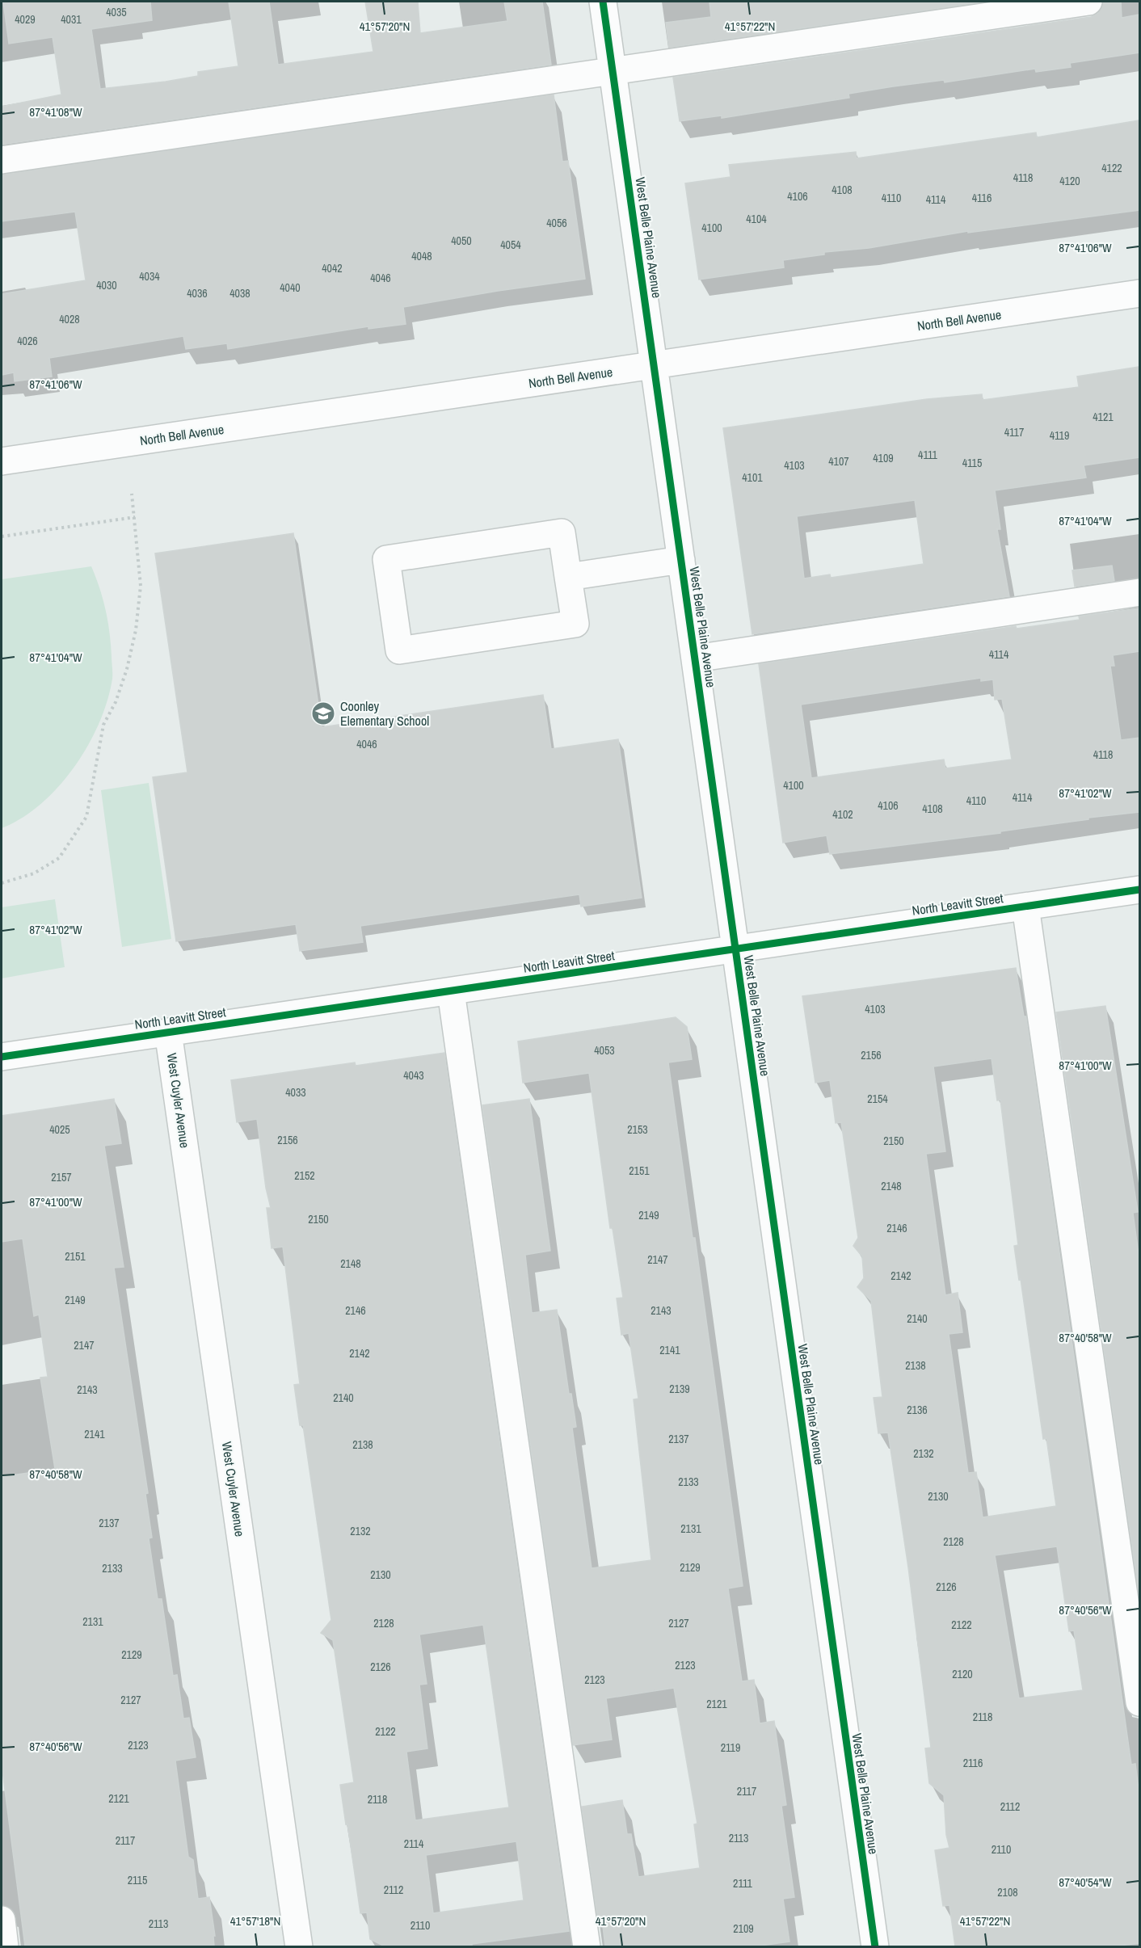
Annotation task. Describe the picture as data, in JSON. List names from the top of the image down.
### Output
{
  "streets": {
    "street": [
      "West Belle Plaine Avenue",
      "North Bell Avenue",
      "North Leavitt Street",
      "West Cuyler Avenue"
    ]
  },
  "crossings": [
    ["West Belle Plaine Avenue", "North Bell Avenue"],
    ["West Belle Plaine Avenue", "North Leavitt Street"],
    ["North Leavitt Street", "West Cuyler Avenue"]
  ],
  "places": {
    "school or university": ["Coonley Elementary School"]
  },
  "house_numbers": [
    "4035",
    "4029",
    "4031",
    "4122",
    "4118",
    "4120",
    "4108",
    "4106",
    "4110",
    "4116",
    "4114",
    "4104",
    "4056",
    "4100",
    "4050",
    "4054",
    "4048",
    "4042",
    "4034",
    "4046",
    "4030",
    "4040",
    "4036",
    "4038",
    "4028",
    "4026",
    "4121",
    "4117",
    "4119",
    "4111",
    "4109",
    "4107",
    "4115",
    "4103",
    "4101",
    "4114",
    "4046",
    "4118",
    "4100",
    "4114",
    "4110",
    "4106",
    "4108",
    "4102",
    "4103",
    "4053",
    "2156",
    "4043",
    "4033",
    "2154",
    "4025",
    "2153",
    "2156",
    "2150",
    "2151",
    "2152",
    "2157",
    "2148",
    "2149",
    "2150",
    "2146",
    "2151",
    "2147",
    "2148",
    "2142",
    "2149",
    "2146",
    "2143",
    "2140",
    "2147",
    "2141",
    "2142",
    "2138",
    "2139",
    "2143",
    "2140",
    "2136",
    "2141",
    "2137",
    "2138",
    "2132",
    "2133",
    "2130",
    "2137",
    "2131",
    "2132",
    "2128",
    "2129",
    "2133",
    "2130",
    "2126",
    "2131",
    "2128",
    "2127",
    "2122",
    "2129",
    "2123",
    "2126",
    "2120",
    "2123",
    "2127",
    "2121",
    "2118",
    "2122",
    "2123",
    "2119",
    "2116",
    "2117",
    "2121",
    "2118",
    "2112",
    "2113",
    "2117",
    "2114",
    "2110",
    "2115",
    "2111",
    "2112",
    "2108",
    "2113",
    "2110",
    "2109"
  ],
  "coordinates": [
    "41°57'20\"N",
    "41°57'22\"N",
    "87°41'08\"W",
    "87°41'06\"W",
    "87°41'04\"W",
    "87°41'02\"W",
    "87°41'00\"W",
    "87°40'58\"W",
    "87°40'56\"W",
    "87°40'54\"W",
    "41°57'18\"N"
  ]
}
